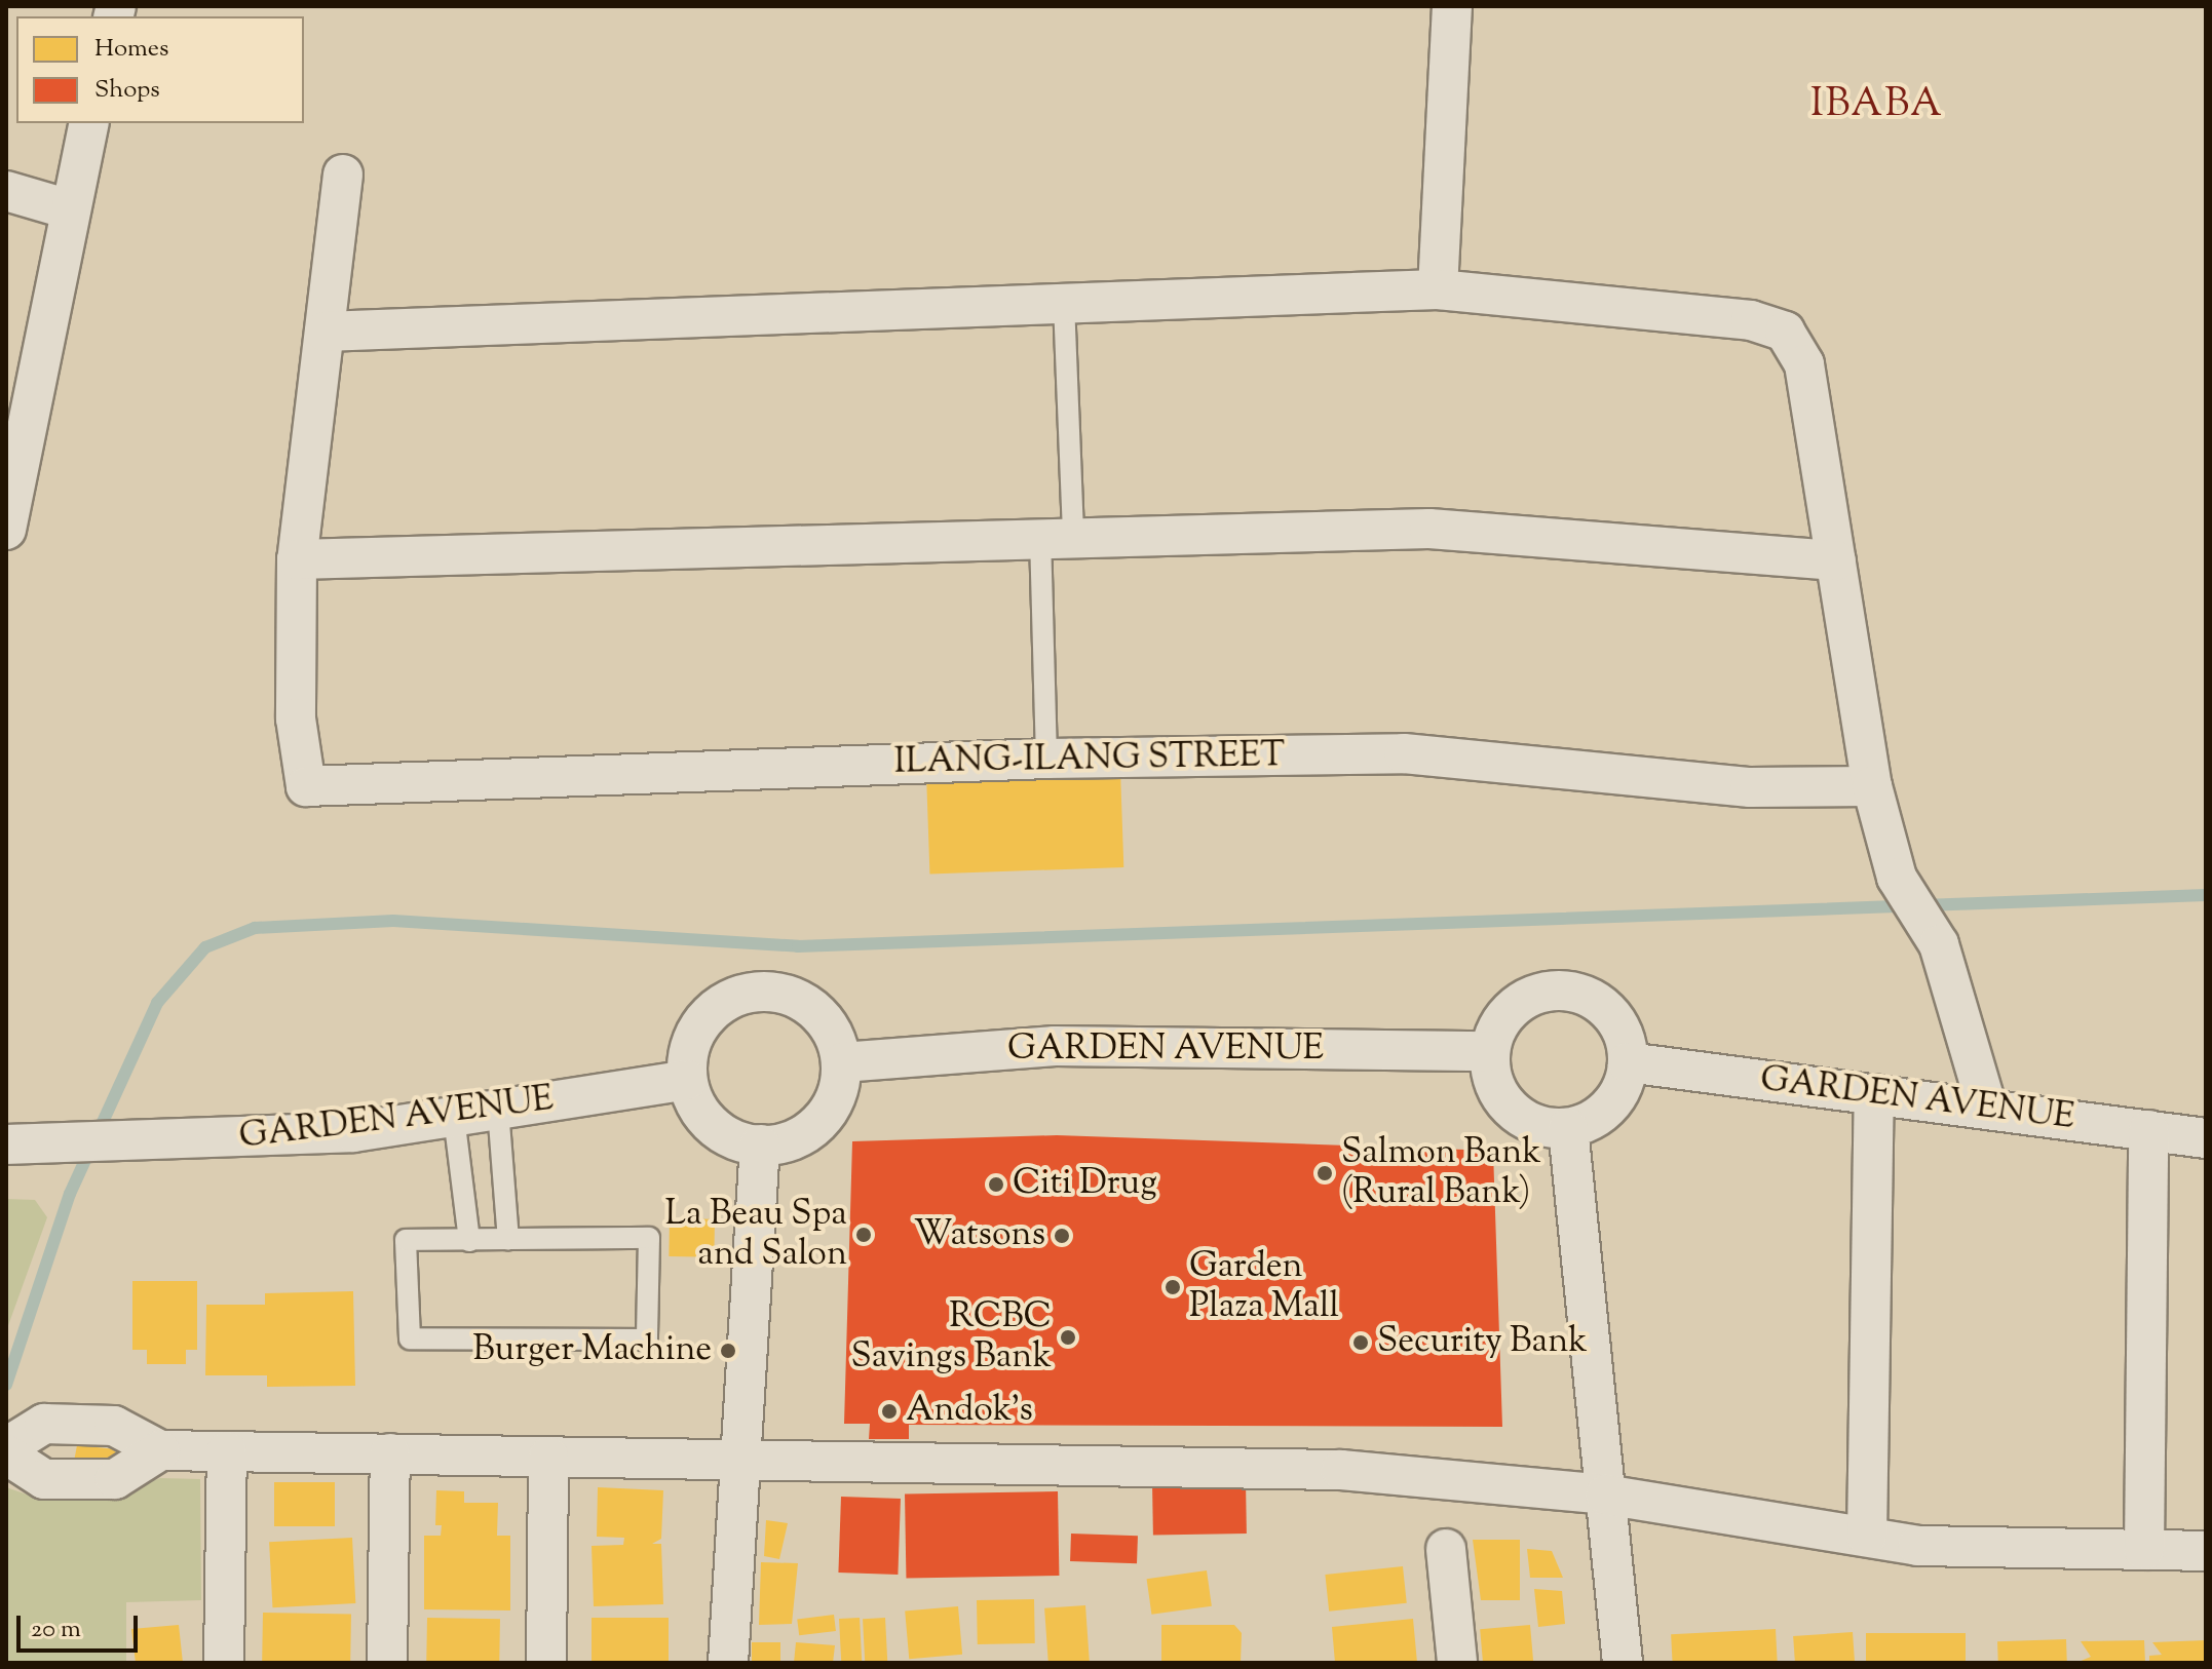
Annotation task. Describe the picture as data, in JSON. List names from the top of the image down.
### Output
{
  "streets": {
    "street": ["ILANG-ILANG STREET", "GARDEN AVENUE"]
  },
  "districts": ["IBABA"],
  "places": [
    "Salmon Bank (Rural Bank)",
    "Citi Drug",
    "La Beau Spa and Salon",
    "Watsons",
    "Garden Plaza Mall",
    "RCBC Savings Bank",
    "Security Bank",
    "Burger Machine",
    "Andok's"
  ],
  "legend": ["Homes", "Shops"],
  "scale_bar": "20 m"
}
